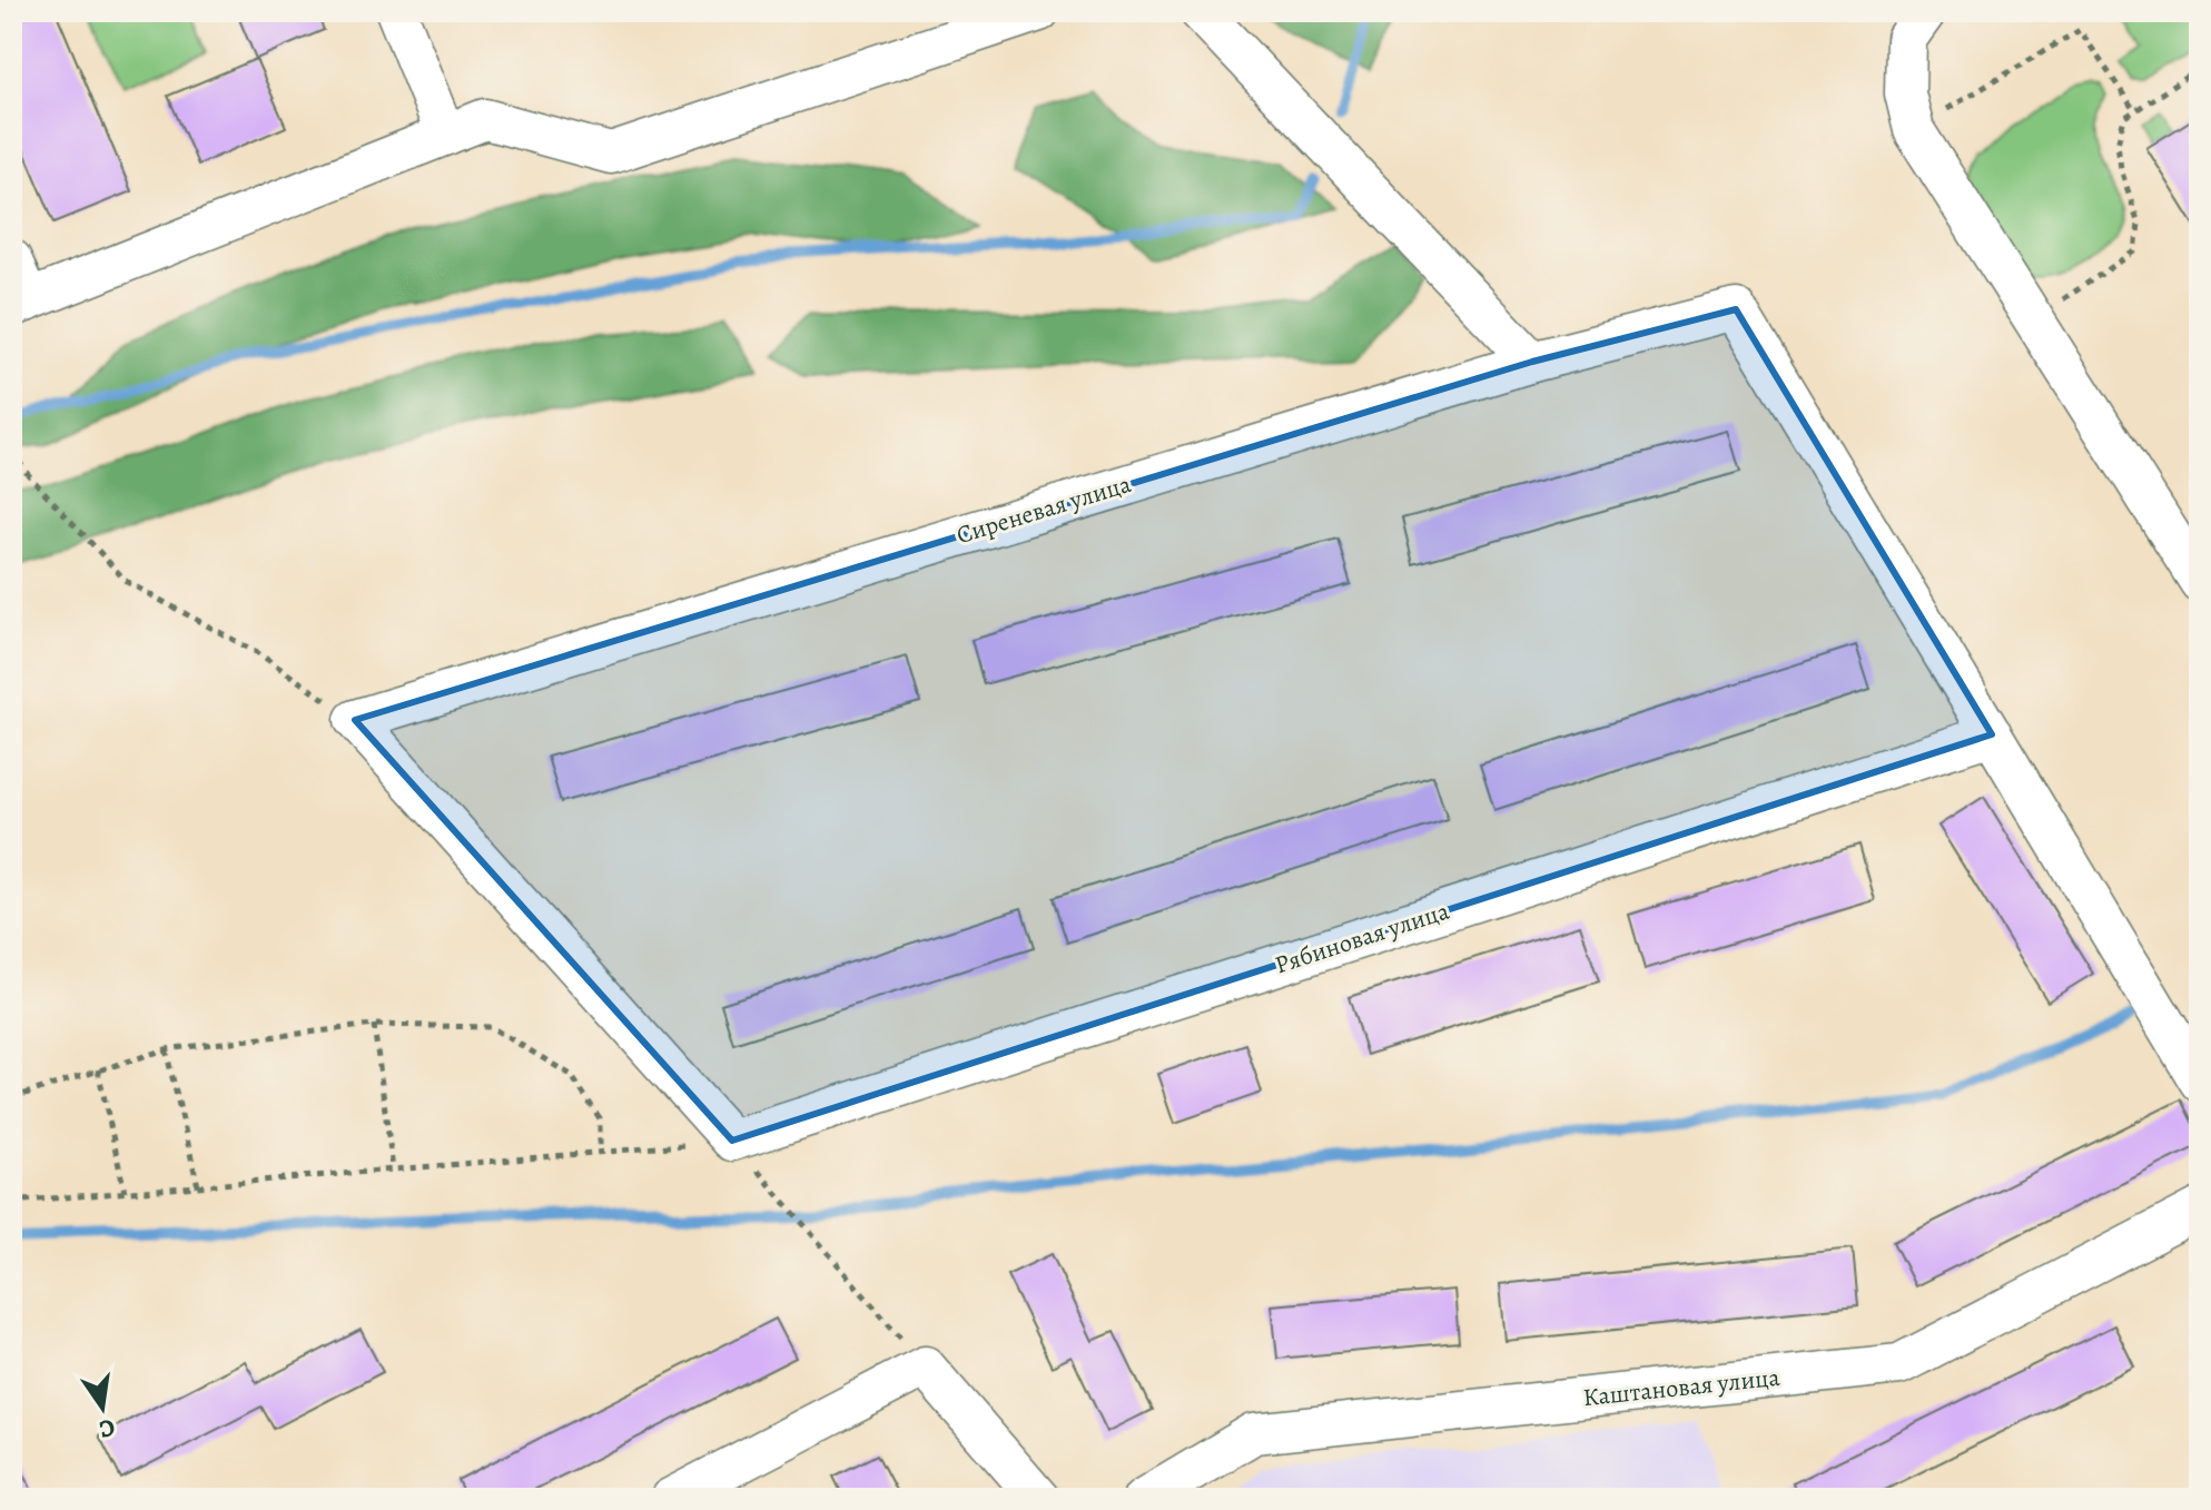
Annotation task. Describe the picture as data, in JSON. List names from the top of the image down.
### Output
{
  "streets": {
    "street": ["Сиреневая улица", "Рябиновая улица", "Каштановая улица"]
  },
  "crossings": [
    ["Сиреневая улица", "Рябиновая улица"]
  ],
  "north": "bottom"
}
